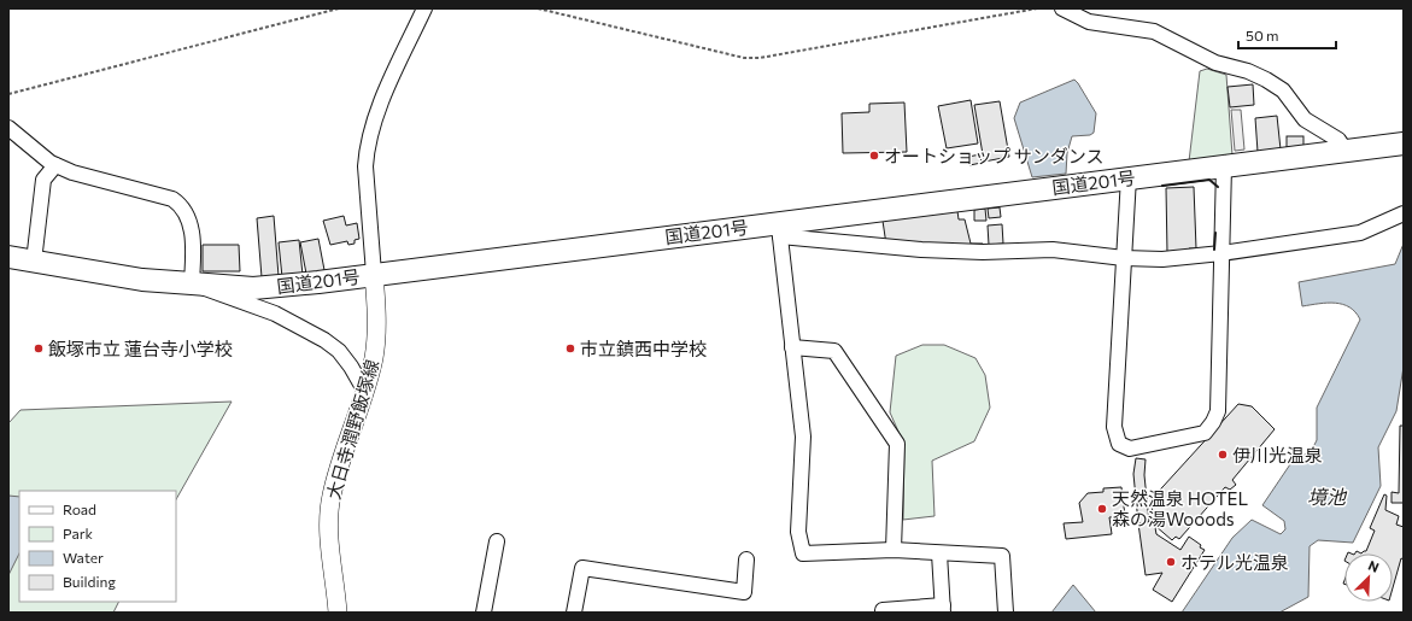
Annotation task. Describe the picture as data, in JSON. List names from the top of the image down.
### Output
{
  "streets": {
    "highway": ["国道201号"],
    "main road": ["大日寺潤野飯塚線"]
  },
  "crossings": [
    ["国道201号", "大日寺潤野飯塚線"]
  ],
  "water": ["境池"],
  "places": [
    "オートショップ サンダンス",
    "飯塚市立 蓮台寺小学校",
    "市立鎮西中学校",
    "伊川光温泉",
    "天然温泉 HOTEL 森の湯Wooods",
    "ホテル光温泉"
  ],
  "legend": [
    "Road",
    "Park",
    "Water",
    "Building"
  ],
  "scale_bar": "50 m",
  "north": "top right"
}
